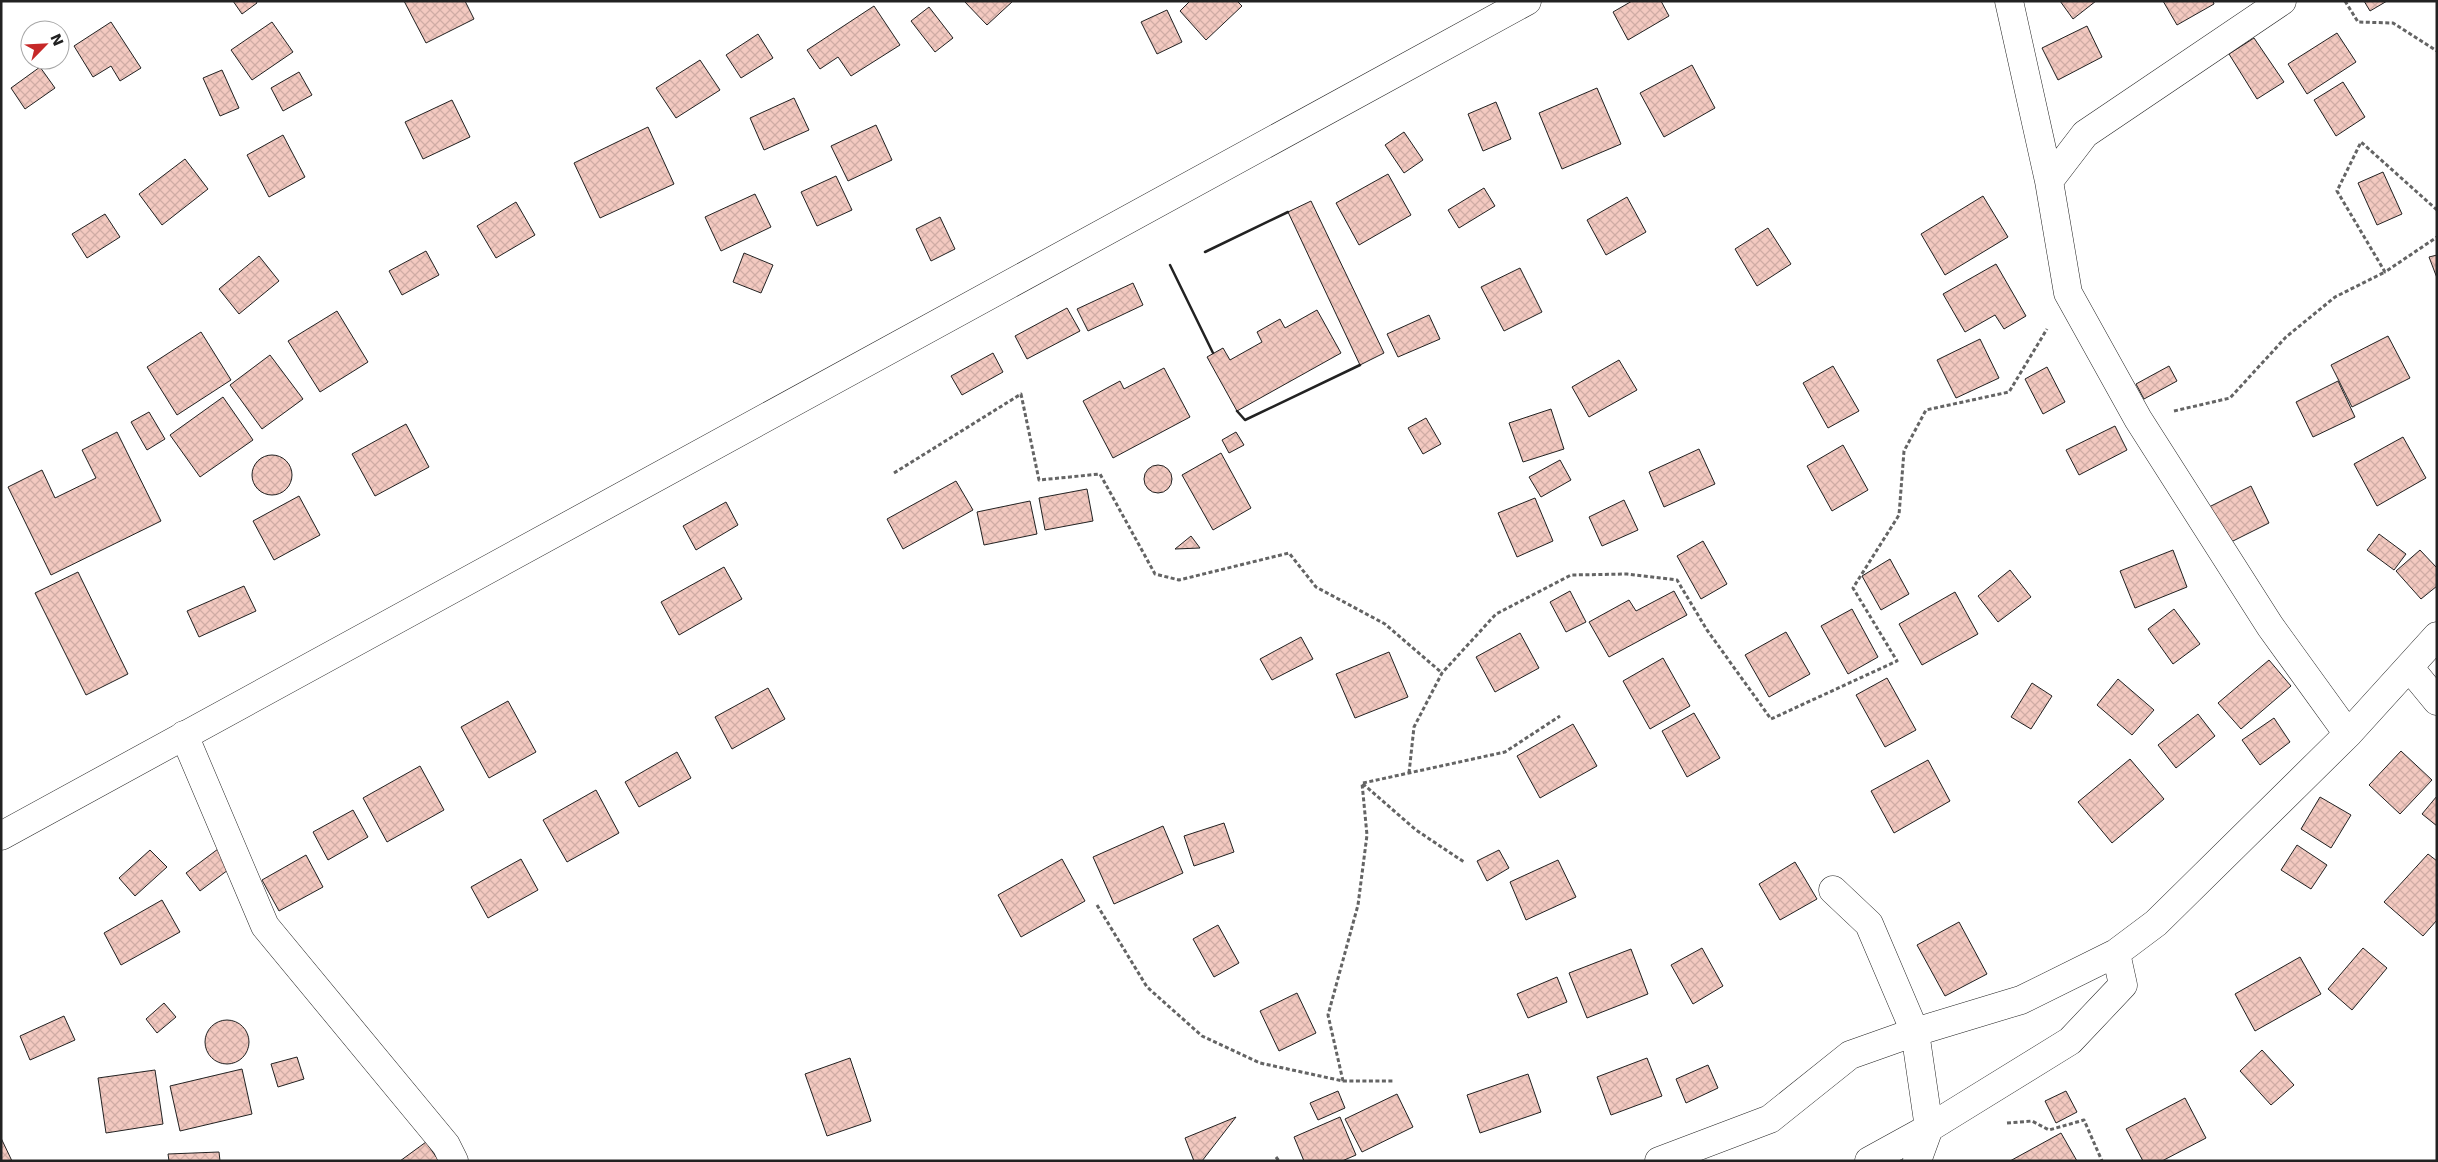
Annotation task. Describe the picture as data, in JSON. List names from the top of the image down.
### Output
{
  "north": "top right"
}
